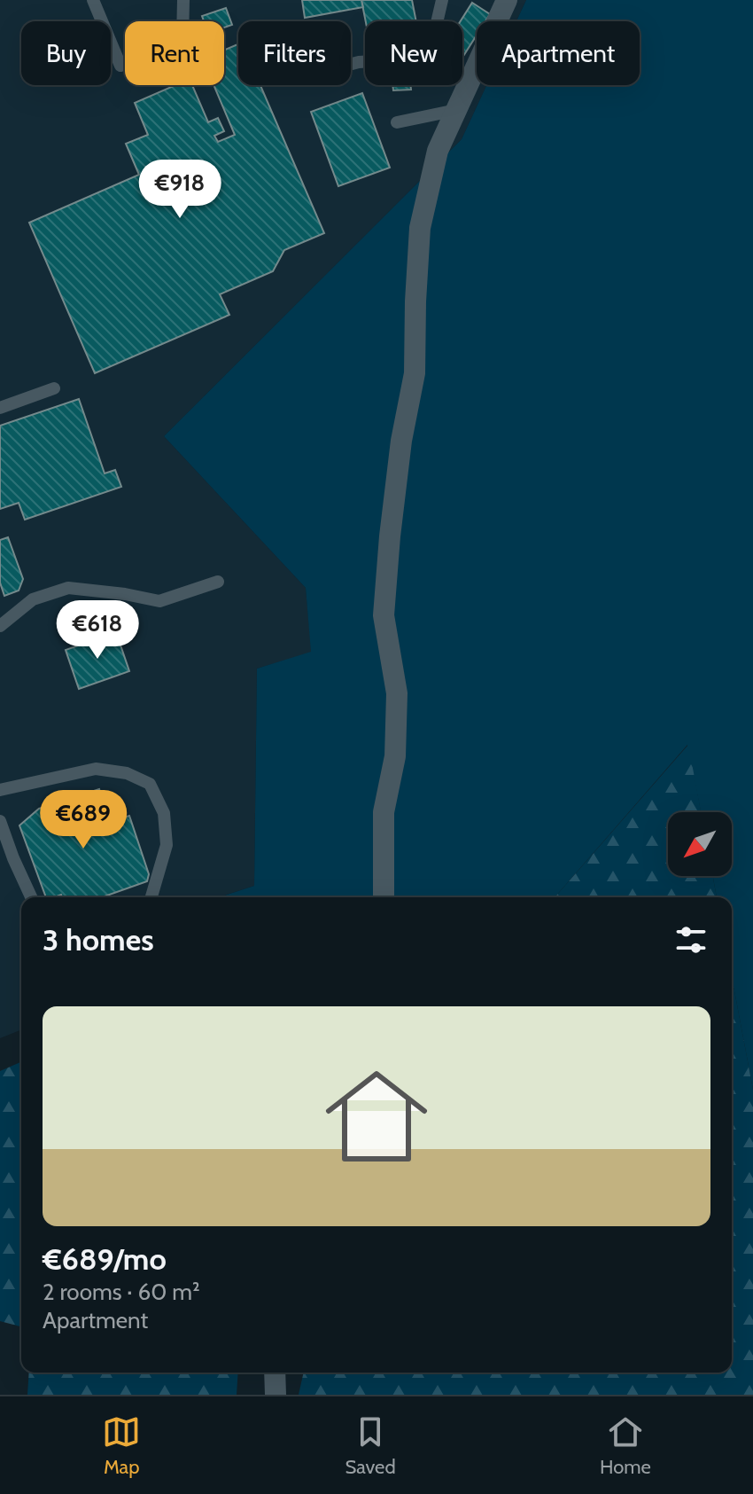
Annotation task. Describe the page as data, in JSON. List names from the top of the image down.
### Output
{
  "north": "bottom left",
  "page": {
    "chip": [
      "Buy",
      "Rent",
      "Filters",
      "New",
      "Apartment"
    ],
    "price": ["€918", "€618", "€689"],
    "heading": "3 homes",
    "list": [
      {
        "name": "€689/mo",
        "note": "2 rooms · 60 m² · Apartment"
      }
    ],
    "tabs": ["Map", "Saved", "Home"]
  }
}
